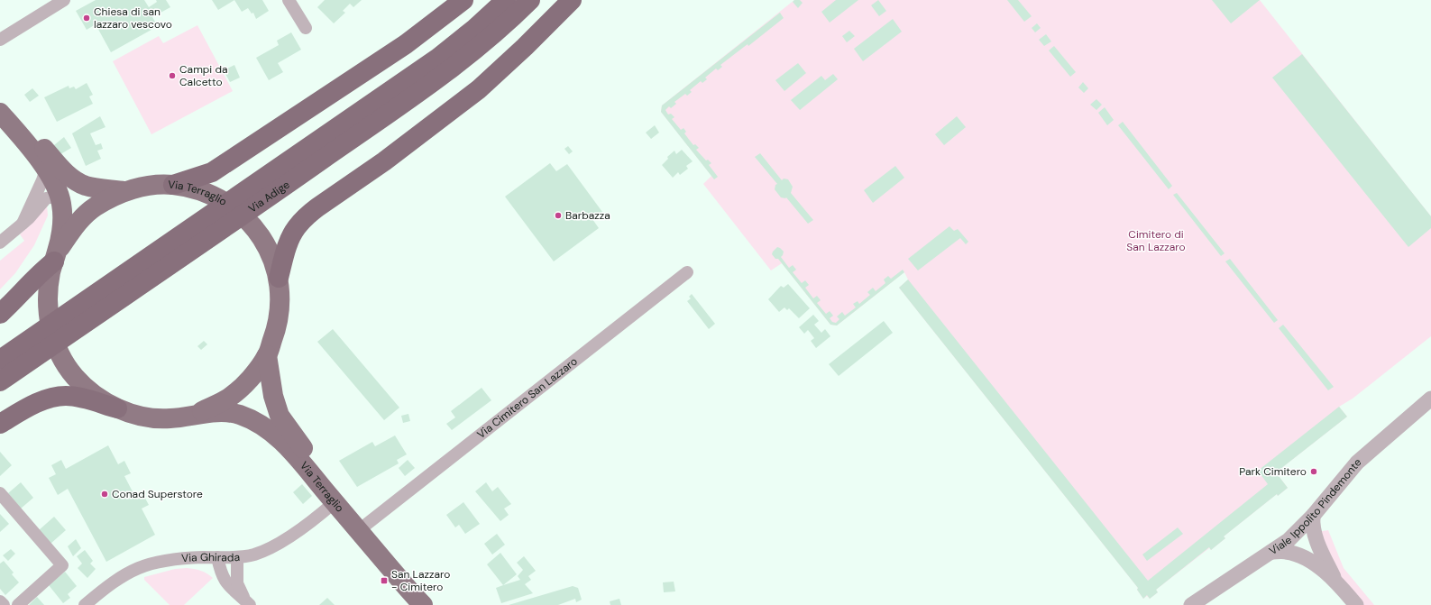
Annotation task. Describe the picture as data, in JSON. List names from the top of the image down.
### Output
{
  "streets": {
    "highway": ["Via Adige"],
    "main road": ["Via Terraglio"],
    "street": ["Via Cimitero San Lazzaro", "Viale Ippolito Pindemonte", "Via Ghirada"]
  },
  "crossings": [
    ["Via Terraglio", "Via Cimitero San Lazzaro"],
    ["Via Terraglio", "Via Ghirada"]
  ],
  "parks": ["Cimitero di San Lazzaro"],
  "places": {
    "other": [
      "Chiesa di san lazzaro vescovo",
      "Campi da Calcetto",
      "Barbazza",
      "Park Cimitero",
      "Conad Superstore"
    ],
    "transit": ["San Lazzaro - Cimitero"]
  }
}
